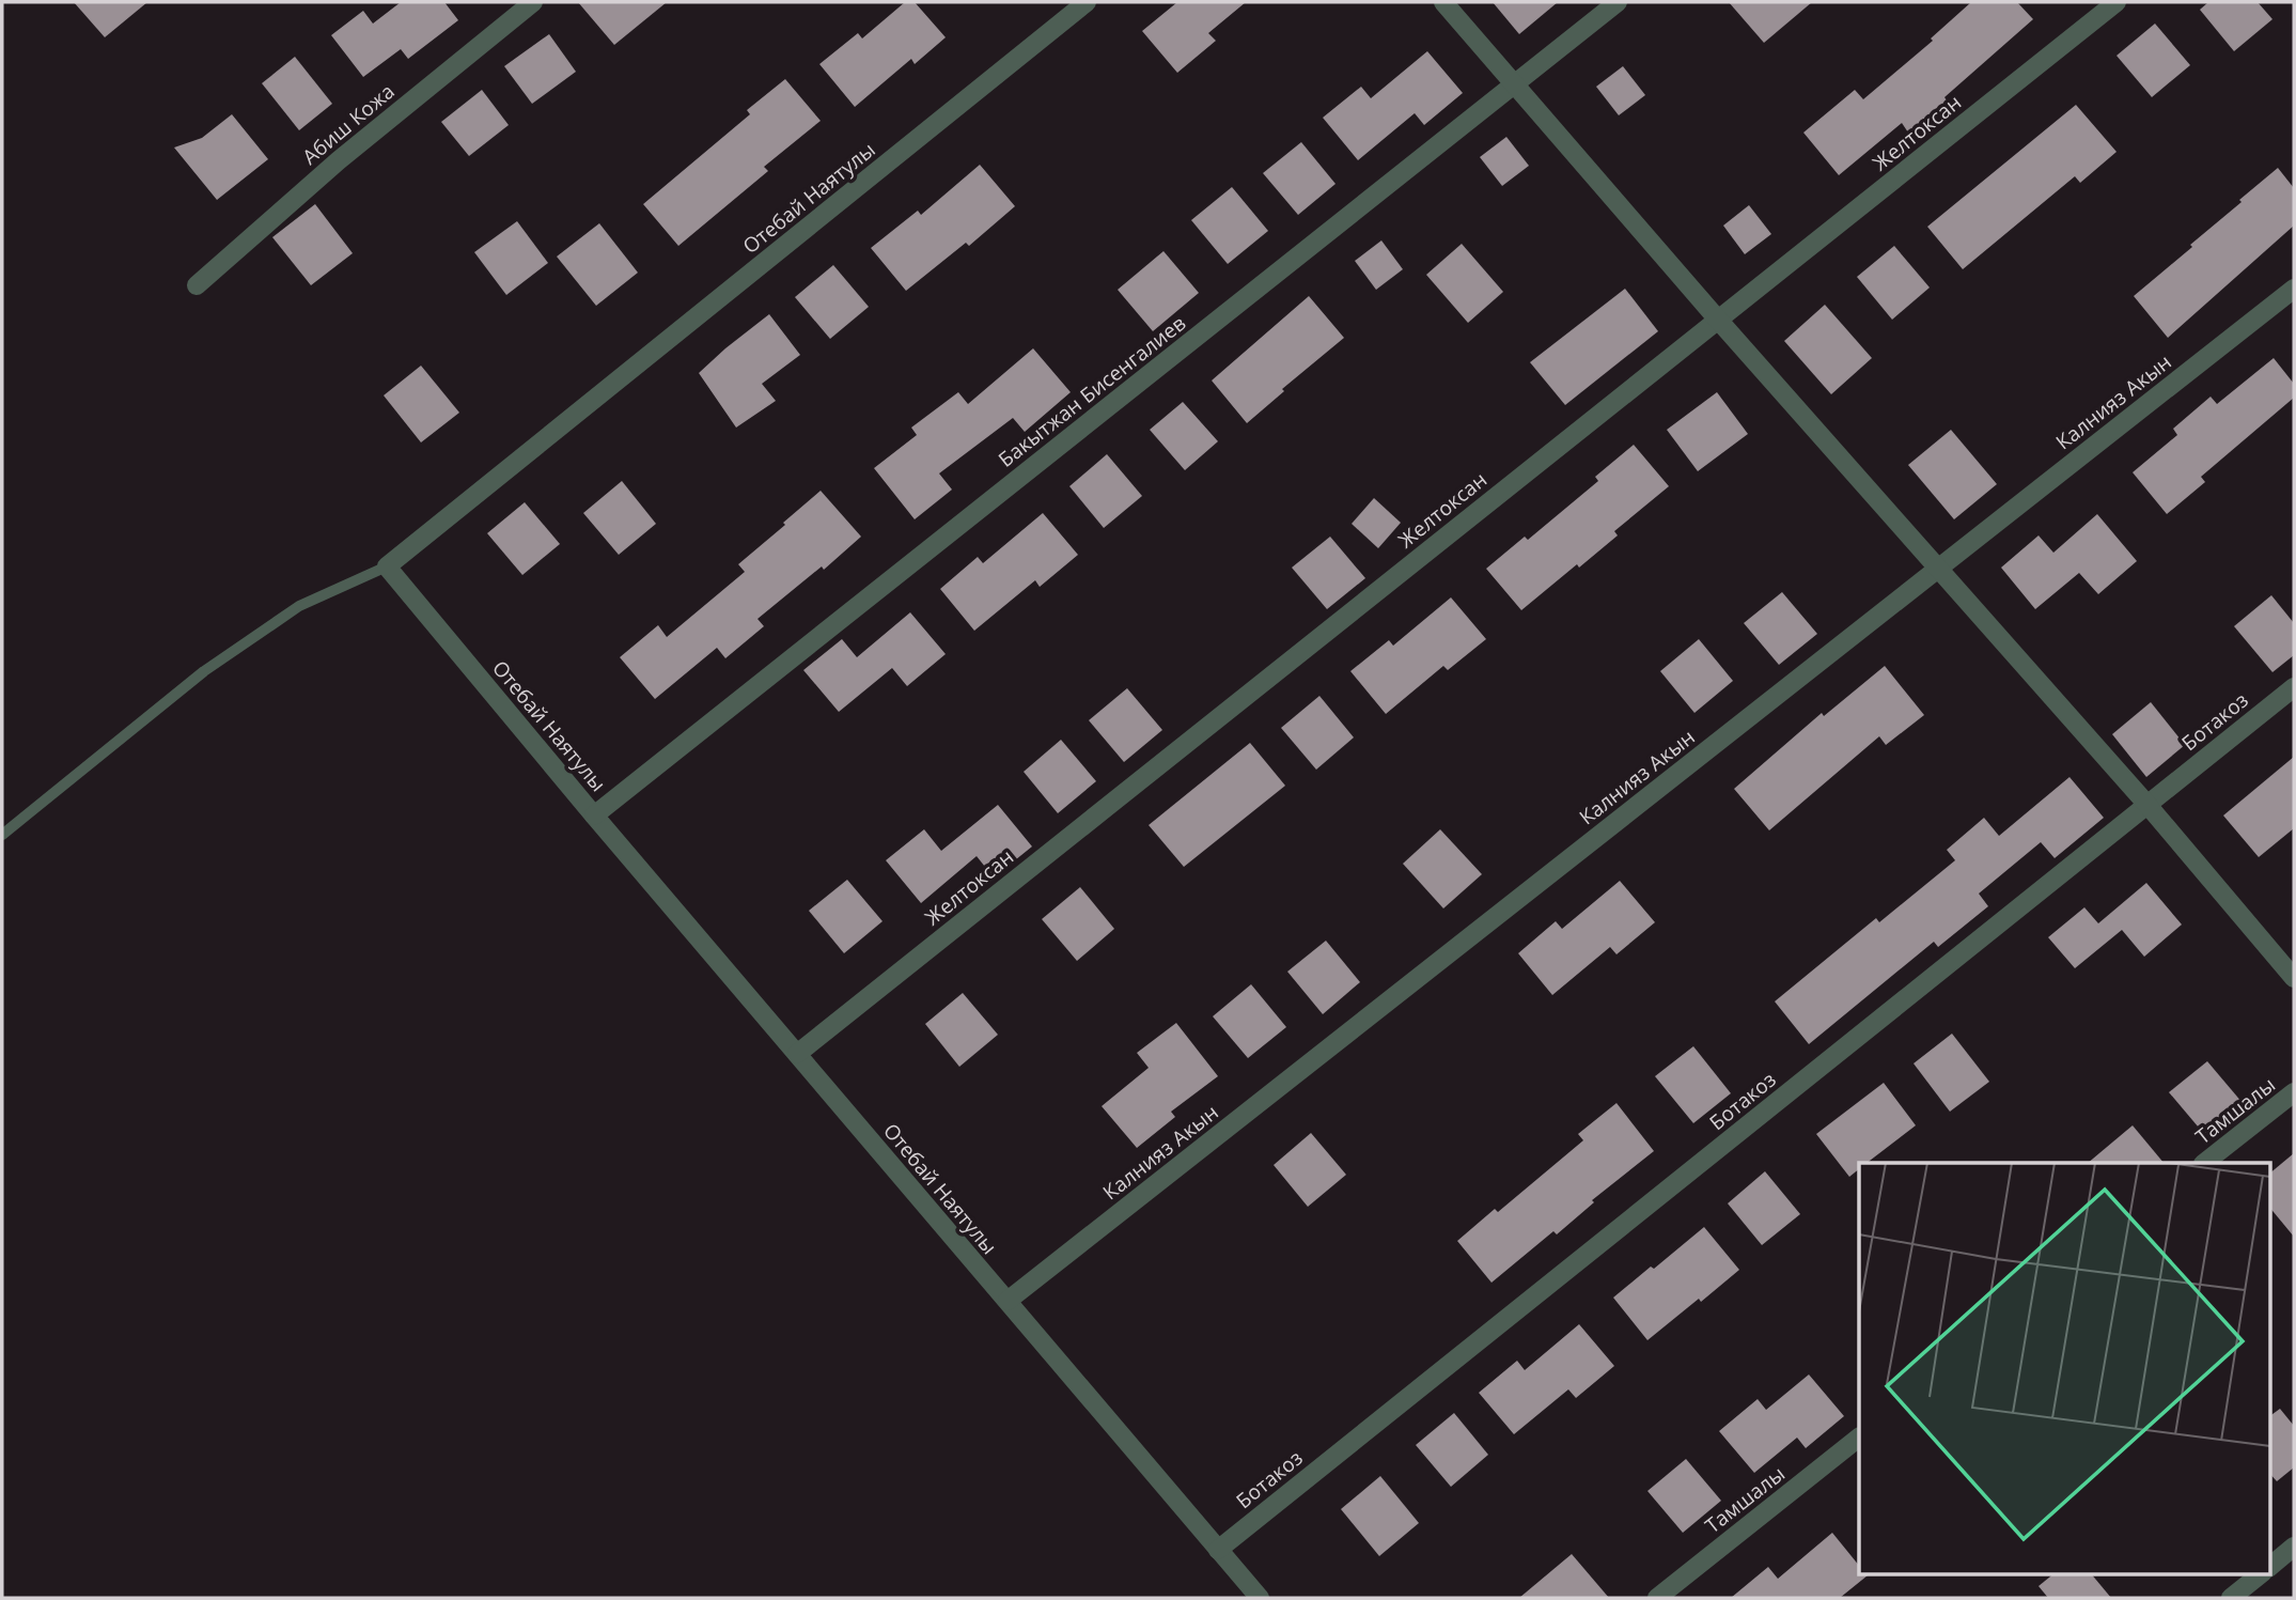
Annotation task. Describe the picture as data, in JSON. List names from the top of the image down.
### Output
{
  "streets": {
    "street": [
      "Абиш Кожа",
      "Желтоксан",
      "Отебай Наятулы",
      "Бакытжан Бисенгалиев",
      "Калнияз Акын",
      "Ботакоз",
      "Тамшалы"
    ]
  },
  "crossings": [
    ["Желтоксан", "Отебай Наятулы"],
    ["Отебай Наятулы", "Бакытжан Бисенгалиев"],
    ["Отебай Наятулы", "Калнияз Акын"],
    ["Отебай Наятулы", "Ботакоз"]
  ]
}
